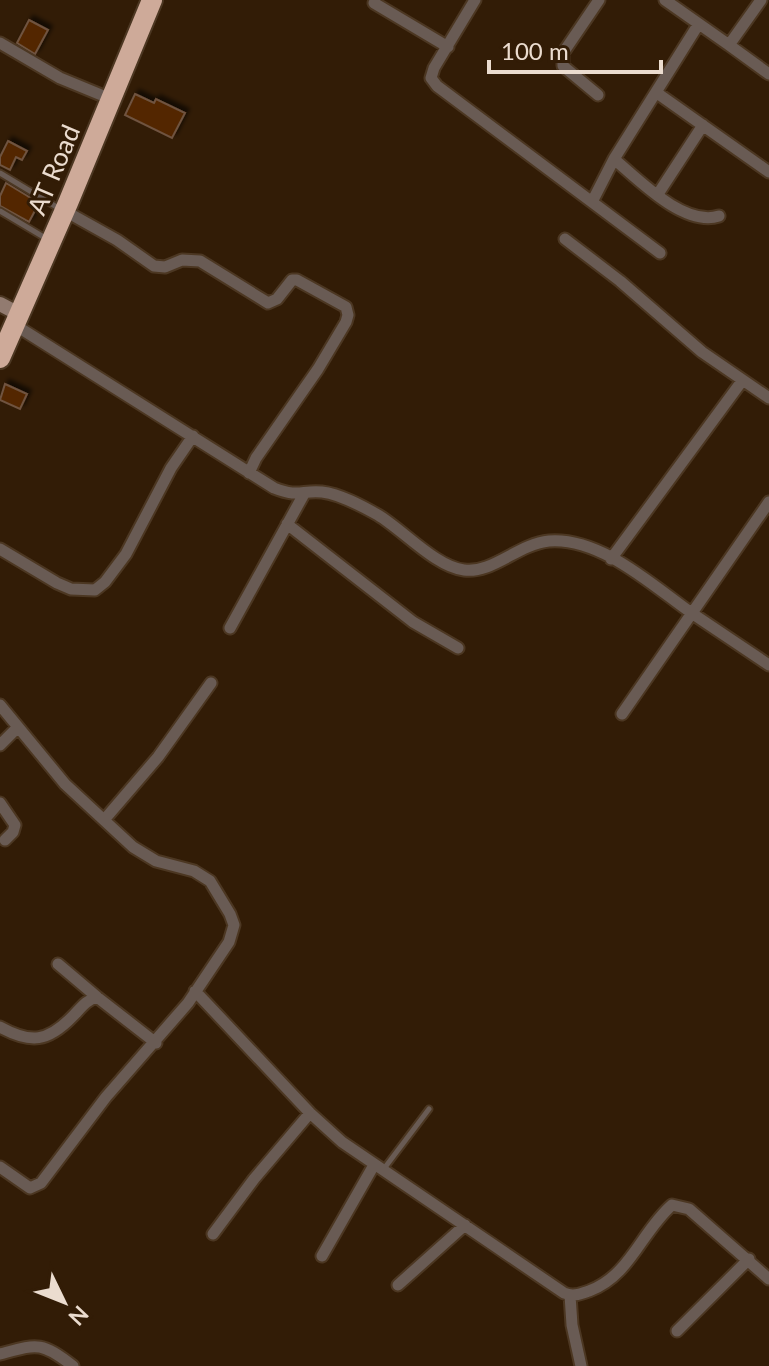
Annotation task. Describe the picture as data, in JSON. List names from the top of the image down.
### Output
{
  "streets": {
    "highway": ["AT Road"]
  },
  "scale_bar": "100 m",
  "north": "bottom right"
}
